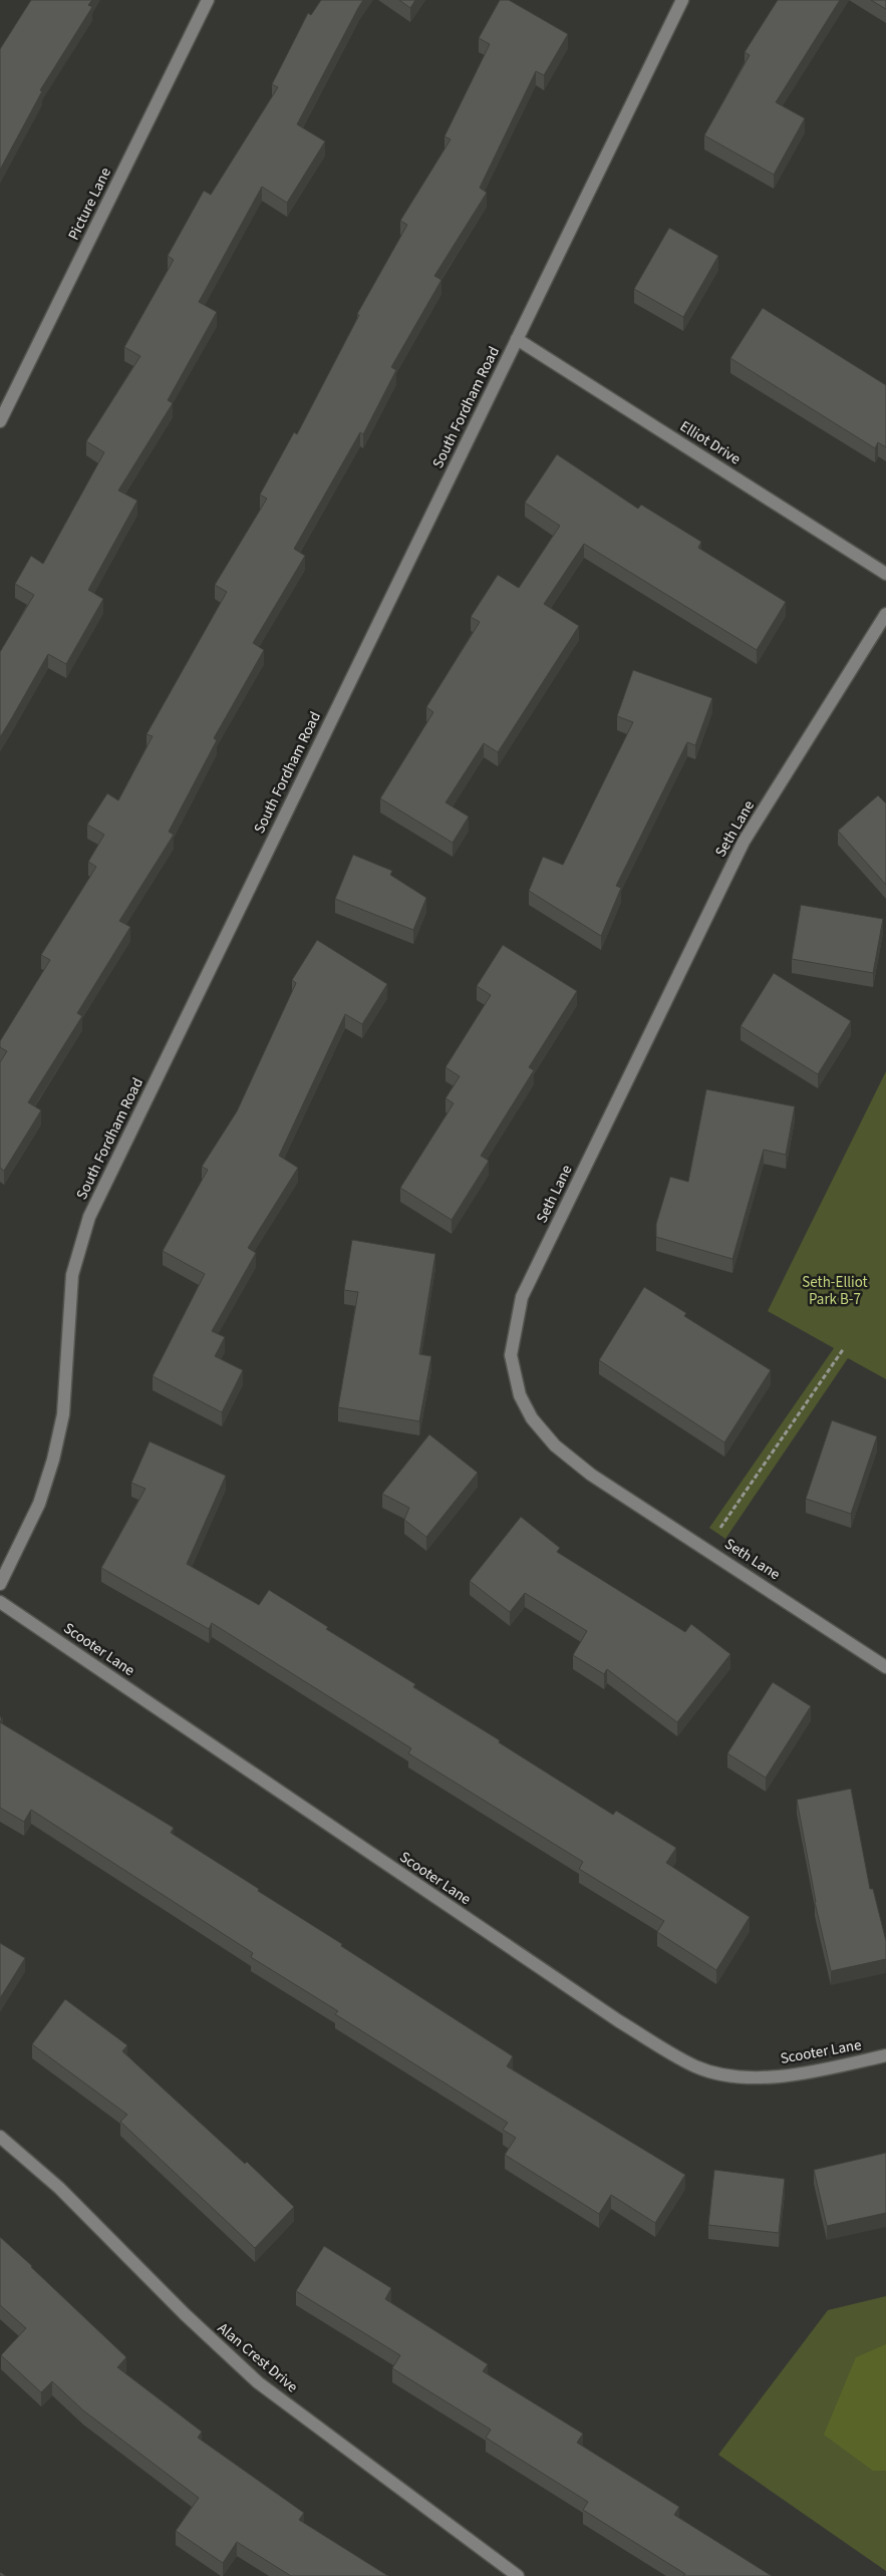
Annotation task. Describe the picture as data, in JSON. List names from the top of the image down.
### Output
{
  "streets": {
    "street": [
      "Picture Lane",
      "South Fordham Road",
      "Elliot Drive",
      "Seth Lane",
      "Scooter Lane",
      "Alan Crest Drive"
    ]
  },
  "crossings": [
    ["South Fordham Road", "Elliot Drive"]
  ],
  "parks": ["Seth-Elliot Park B-7"]
}
